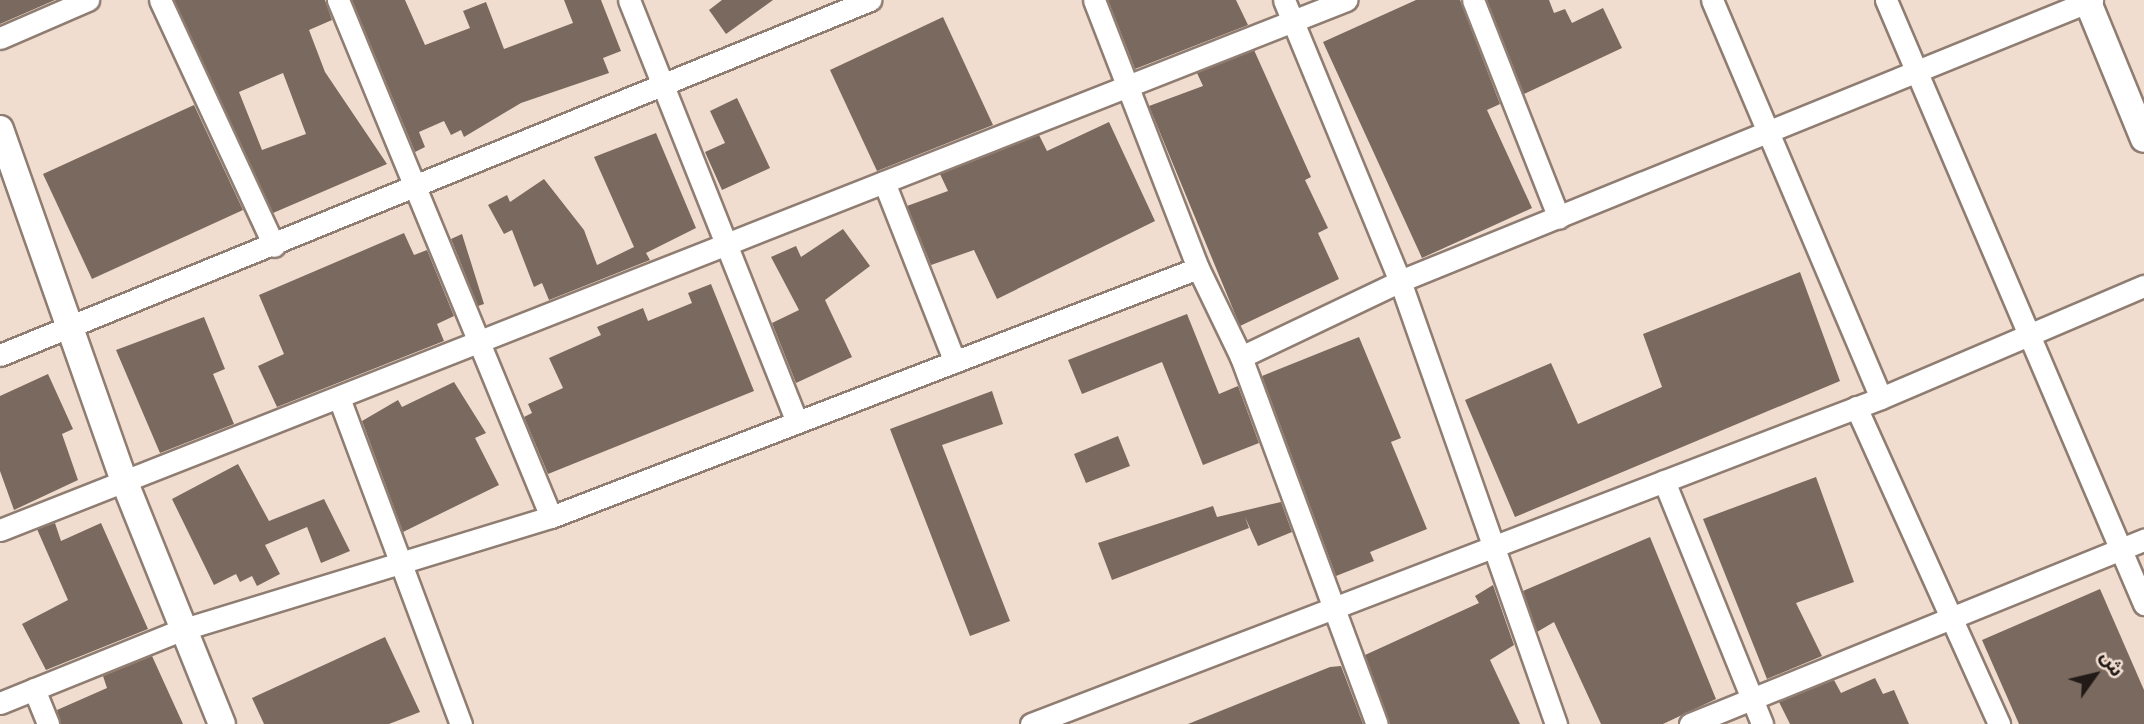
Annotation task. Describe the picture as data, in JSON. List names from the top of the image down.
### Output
{
  "north": "top right"
}
